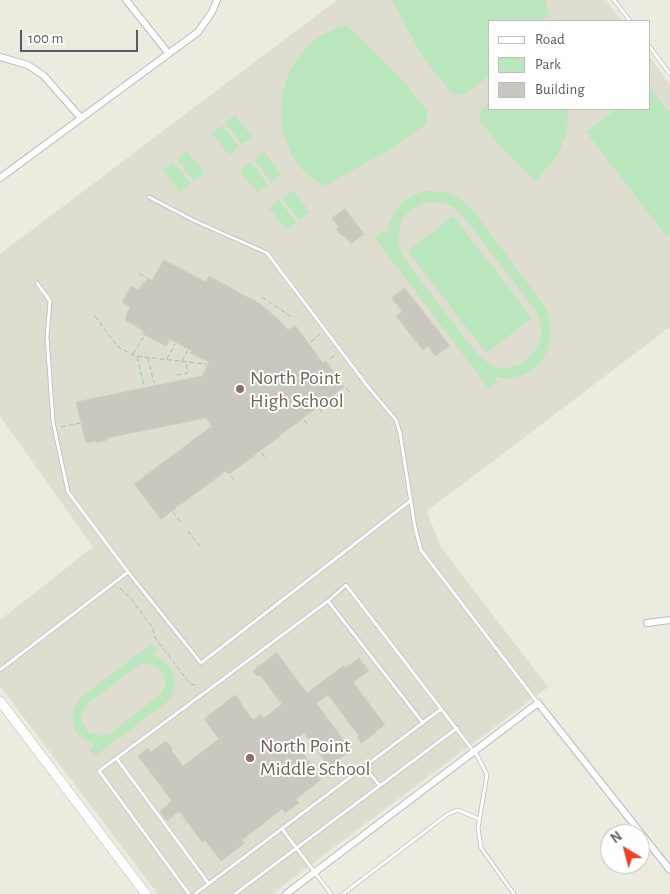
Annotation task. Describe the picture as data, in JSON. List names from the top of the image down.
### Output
{
  "places": ["North Point High School", "North Point Middle School"],
  "legend": ["Road", "Park", "Building"],
  "scale_bar": "100 m",
  "north": "top left"
}
